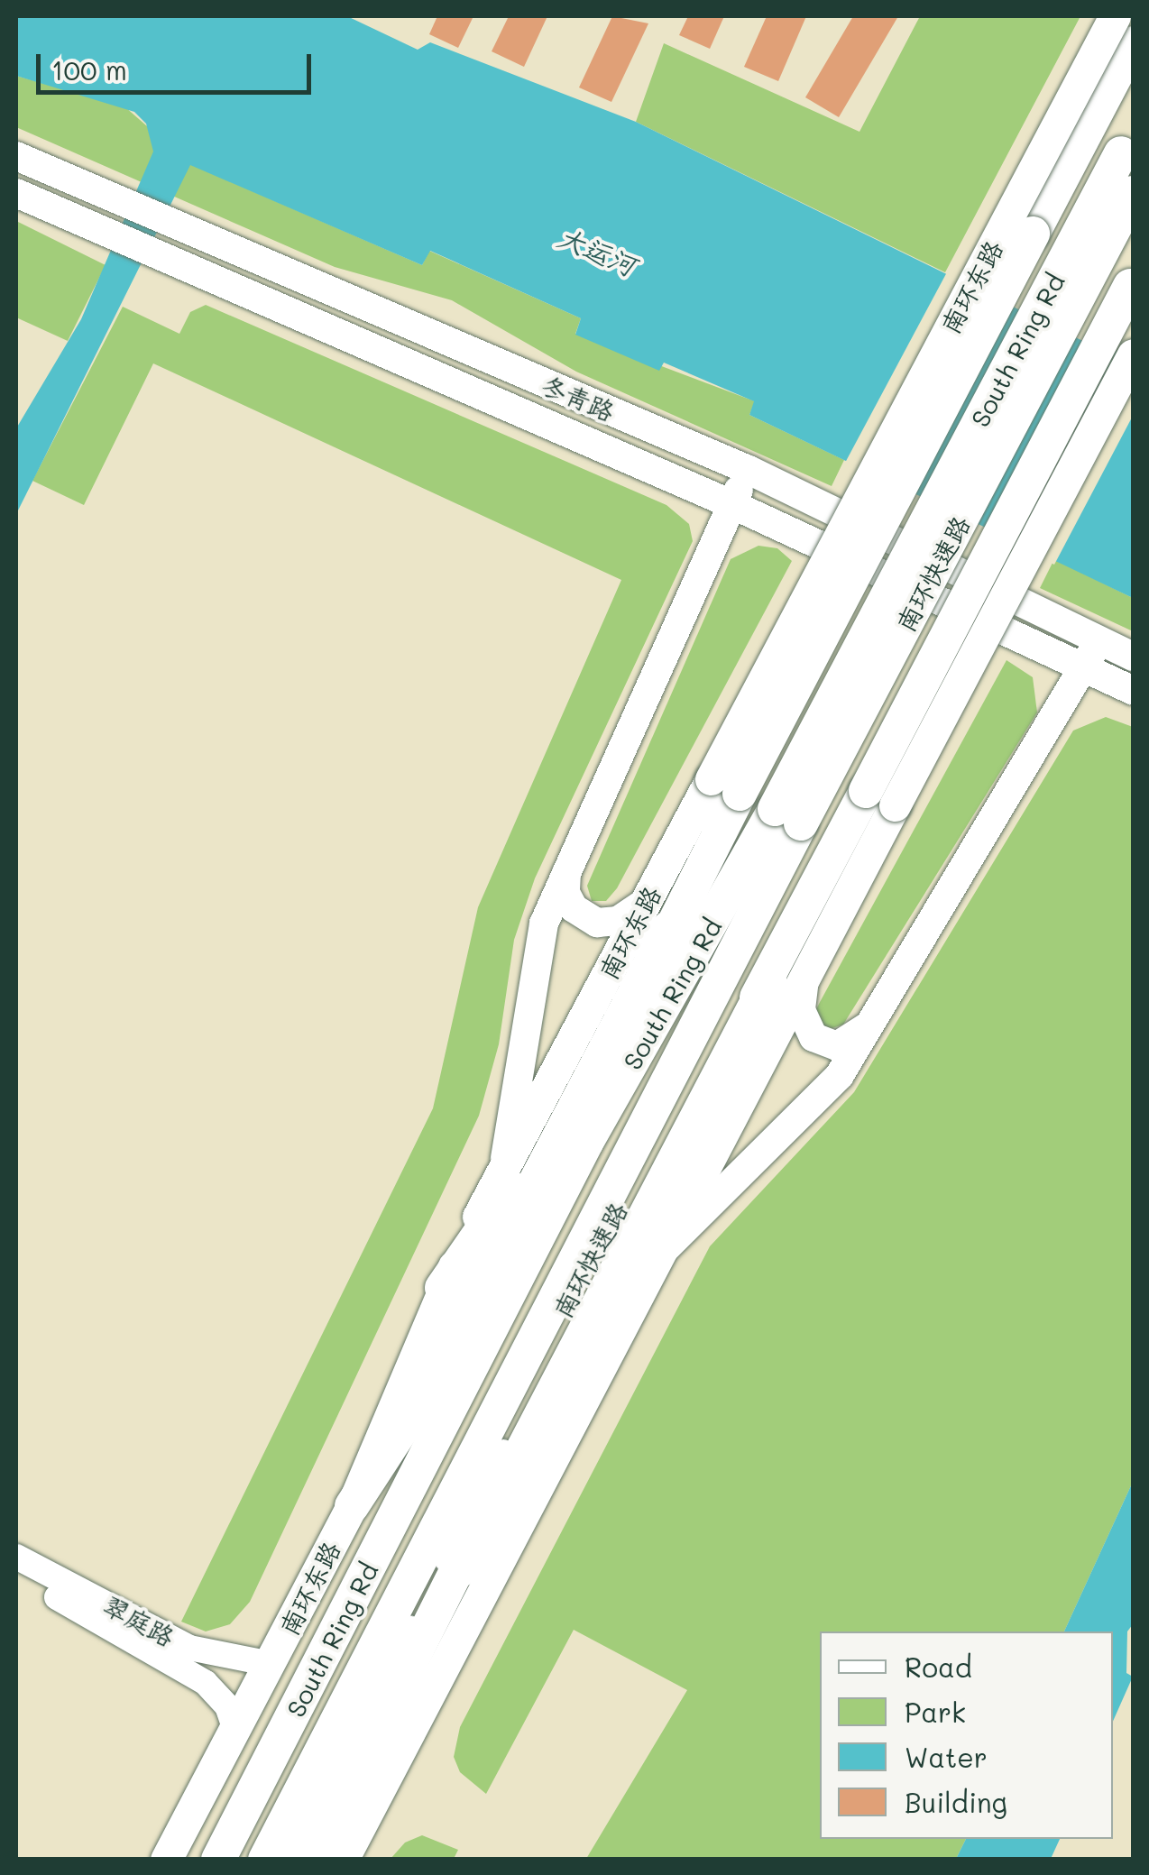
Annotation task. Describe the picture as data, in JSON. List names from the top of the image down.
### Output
{
  "streets": {
    "highway": ["South Ring Rd", "南环快速路"],
    "main road": ["南环东路", "冬青路"],
    "street": ["翠庭路"]
  },
  "crossings": [
    ["南环东路", "翠庭路"],
    ["South Ring Rd", "南环快速路"]
  ],
  "water": ["大运河"],
  "legend": [
    "Road",
    "Park",
    "Water",
    "Building"
  ],
  "scale_bar": "100 m"
}
